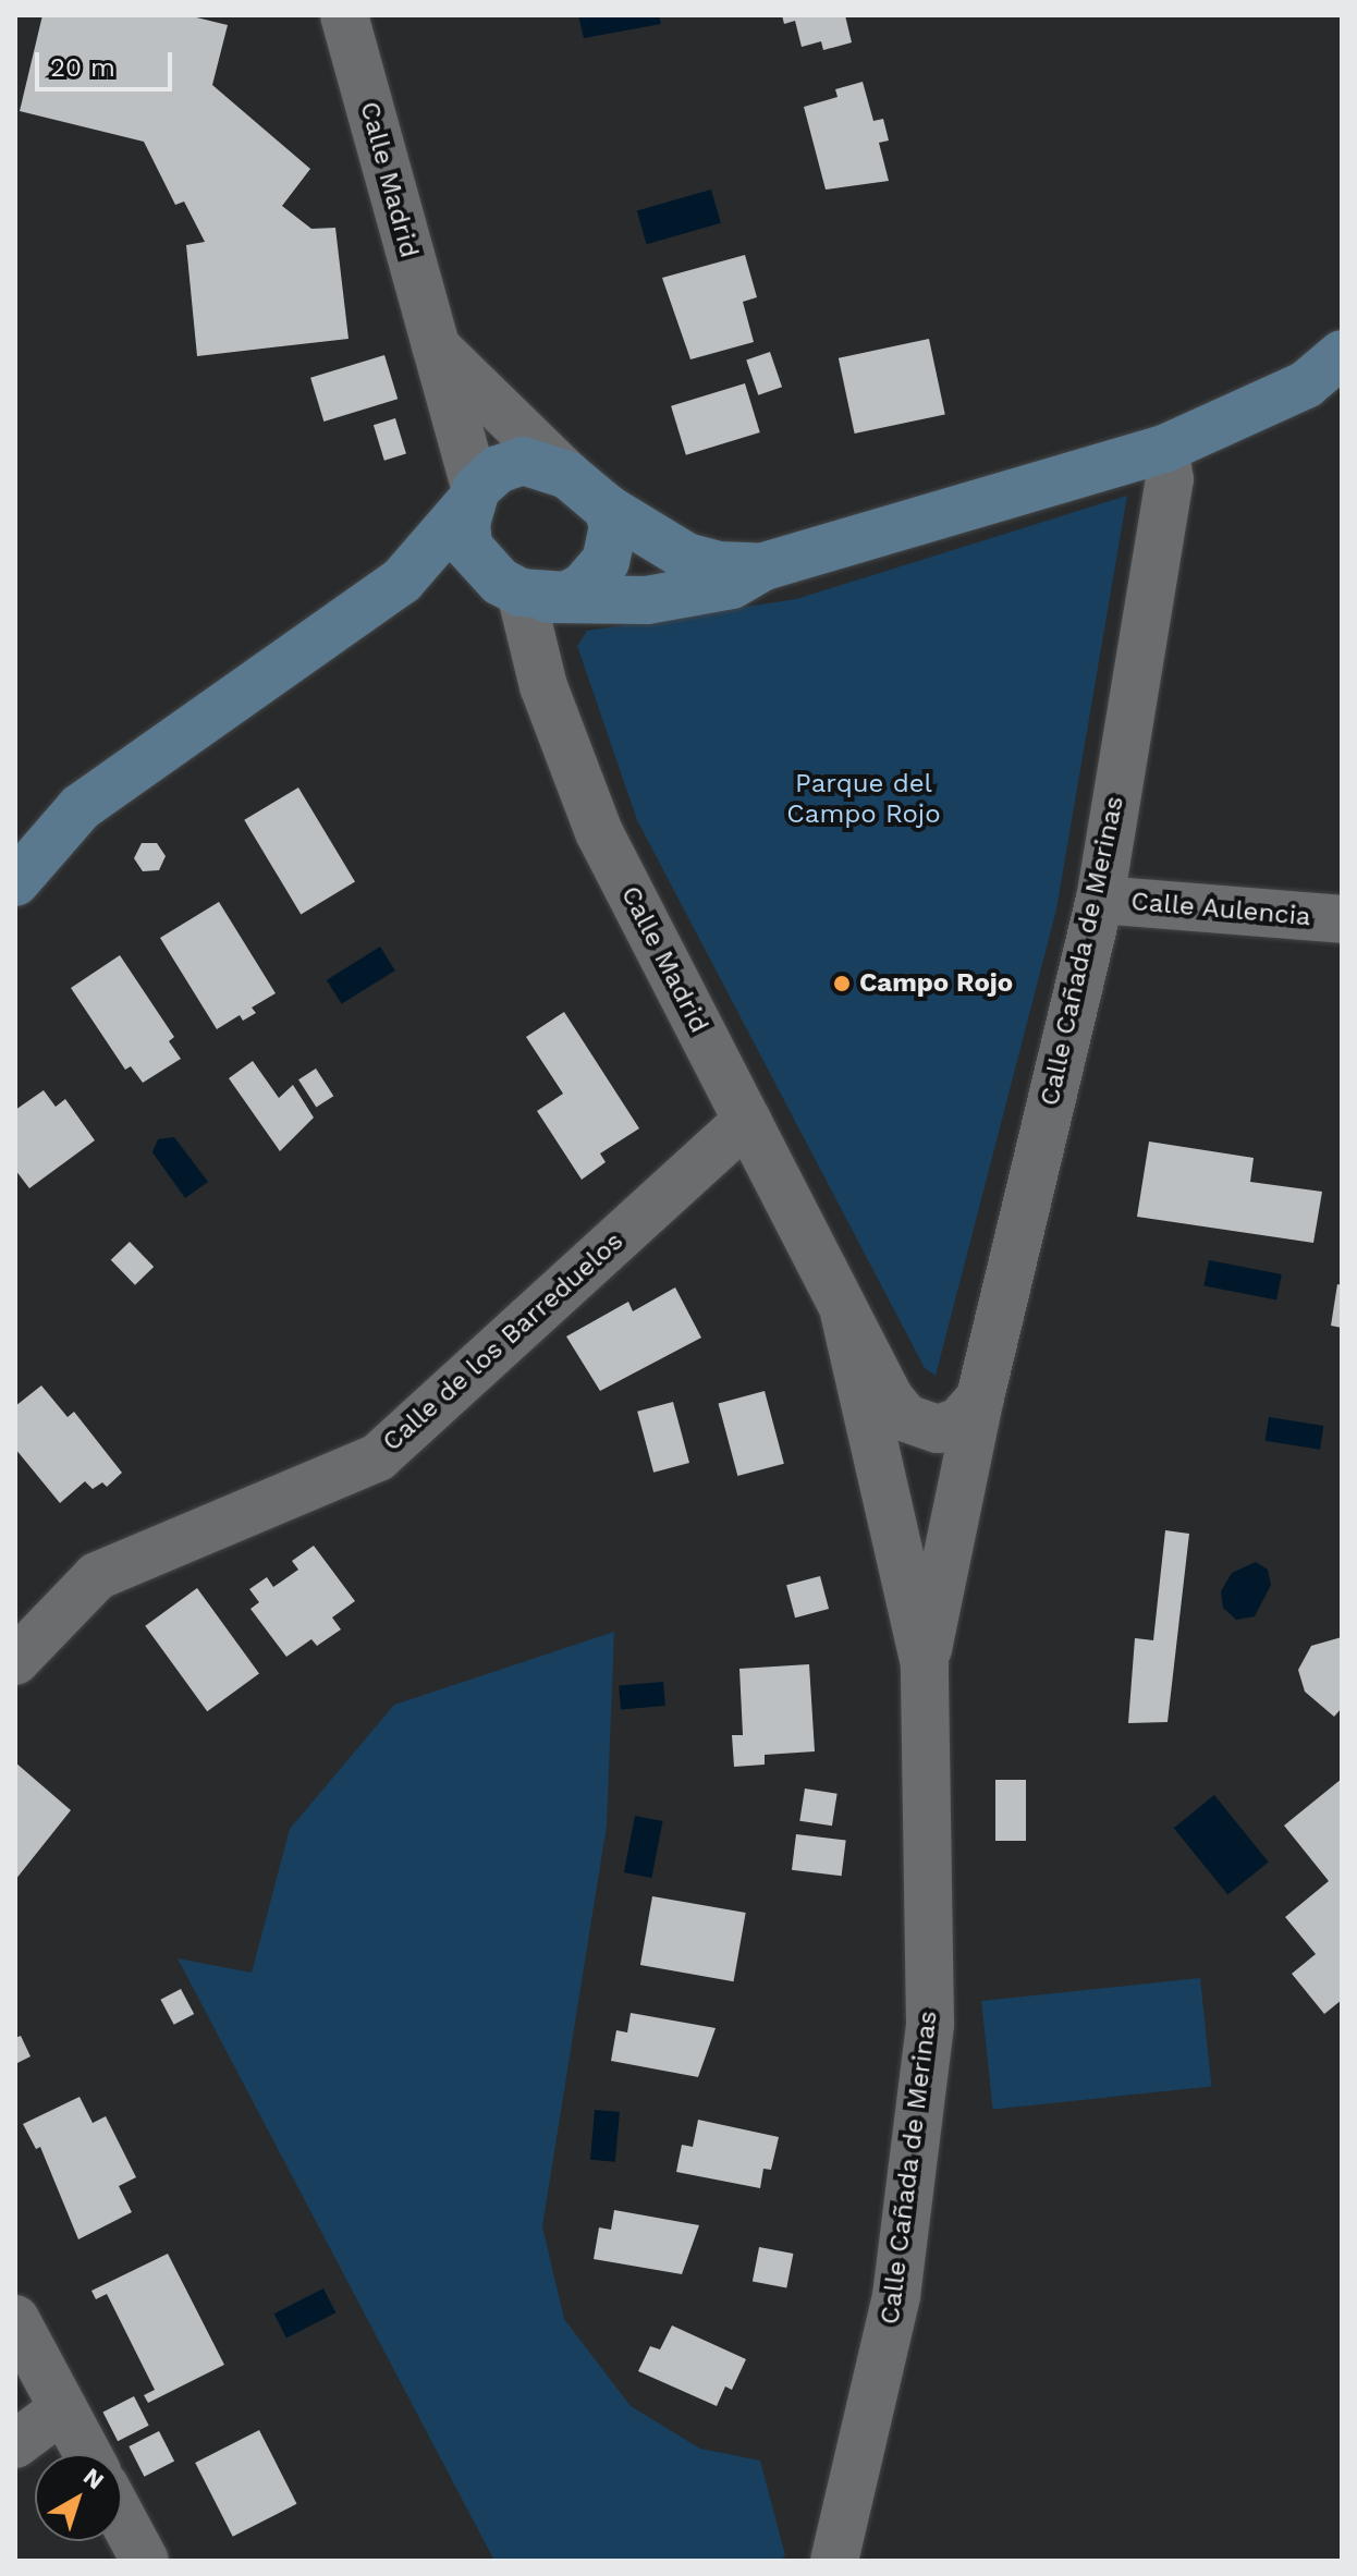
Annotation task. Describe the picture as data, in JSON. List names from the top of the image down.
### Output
{
  "streets": {
    "street": [
      "Calle Madrid",
      "Calle Aulencia",
      "Calle Cañada de Merinas",
      "Calle de los Barreduelos"
    ]
  },
  "crossings": [
    ["Calle Madrid", "Calle Cañada de Merinas"],
    ["Calle Madrid", "Calle de los Barreduelos"],
    ["Calle Aulencia", "Calle Cañada de Merinas"]
  ],
  "parks": ["Parque del Campo Rojo"],
  "places": ["Campo Rojo"],
  "scale_bar": "20 m",
  "north": "top right"
}
